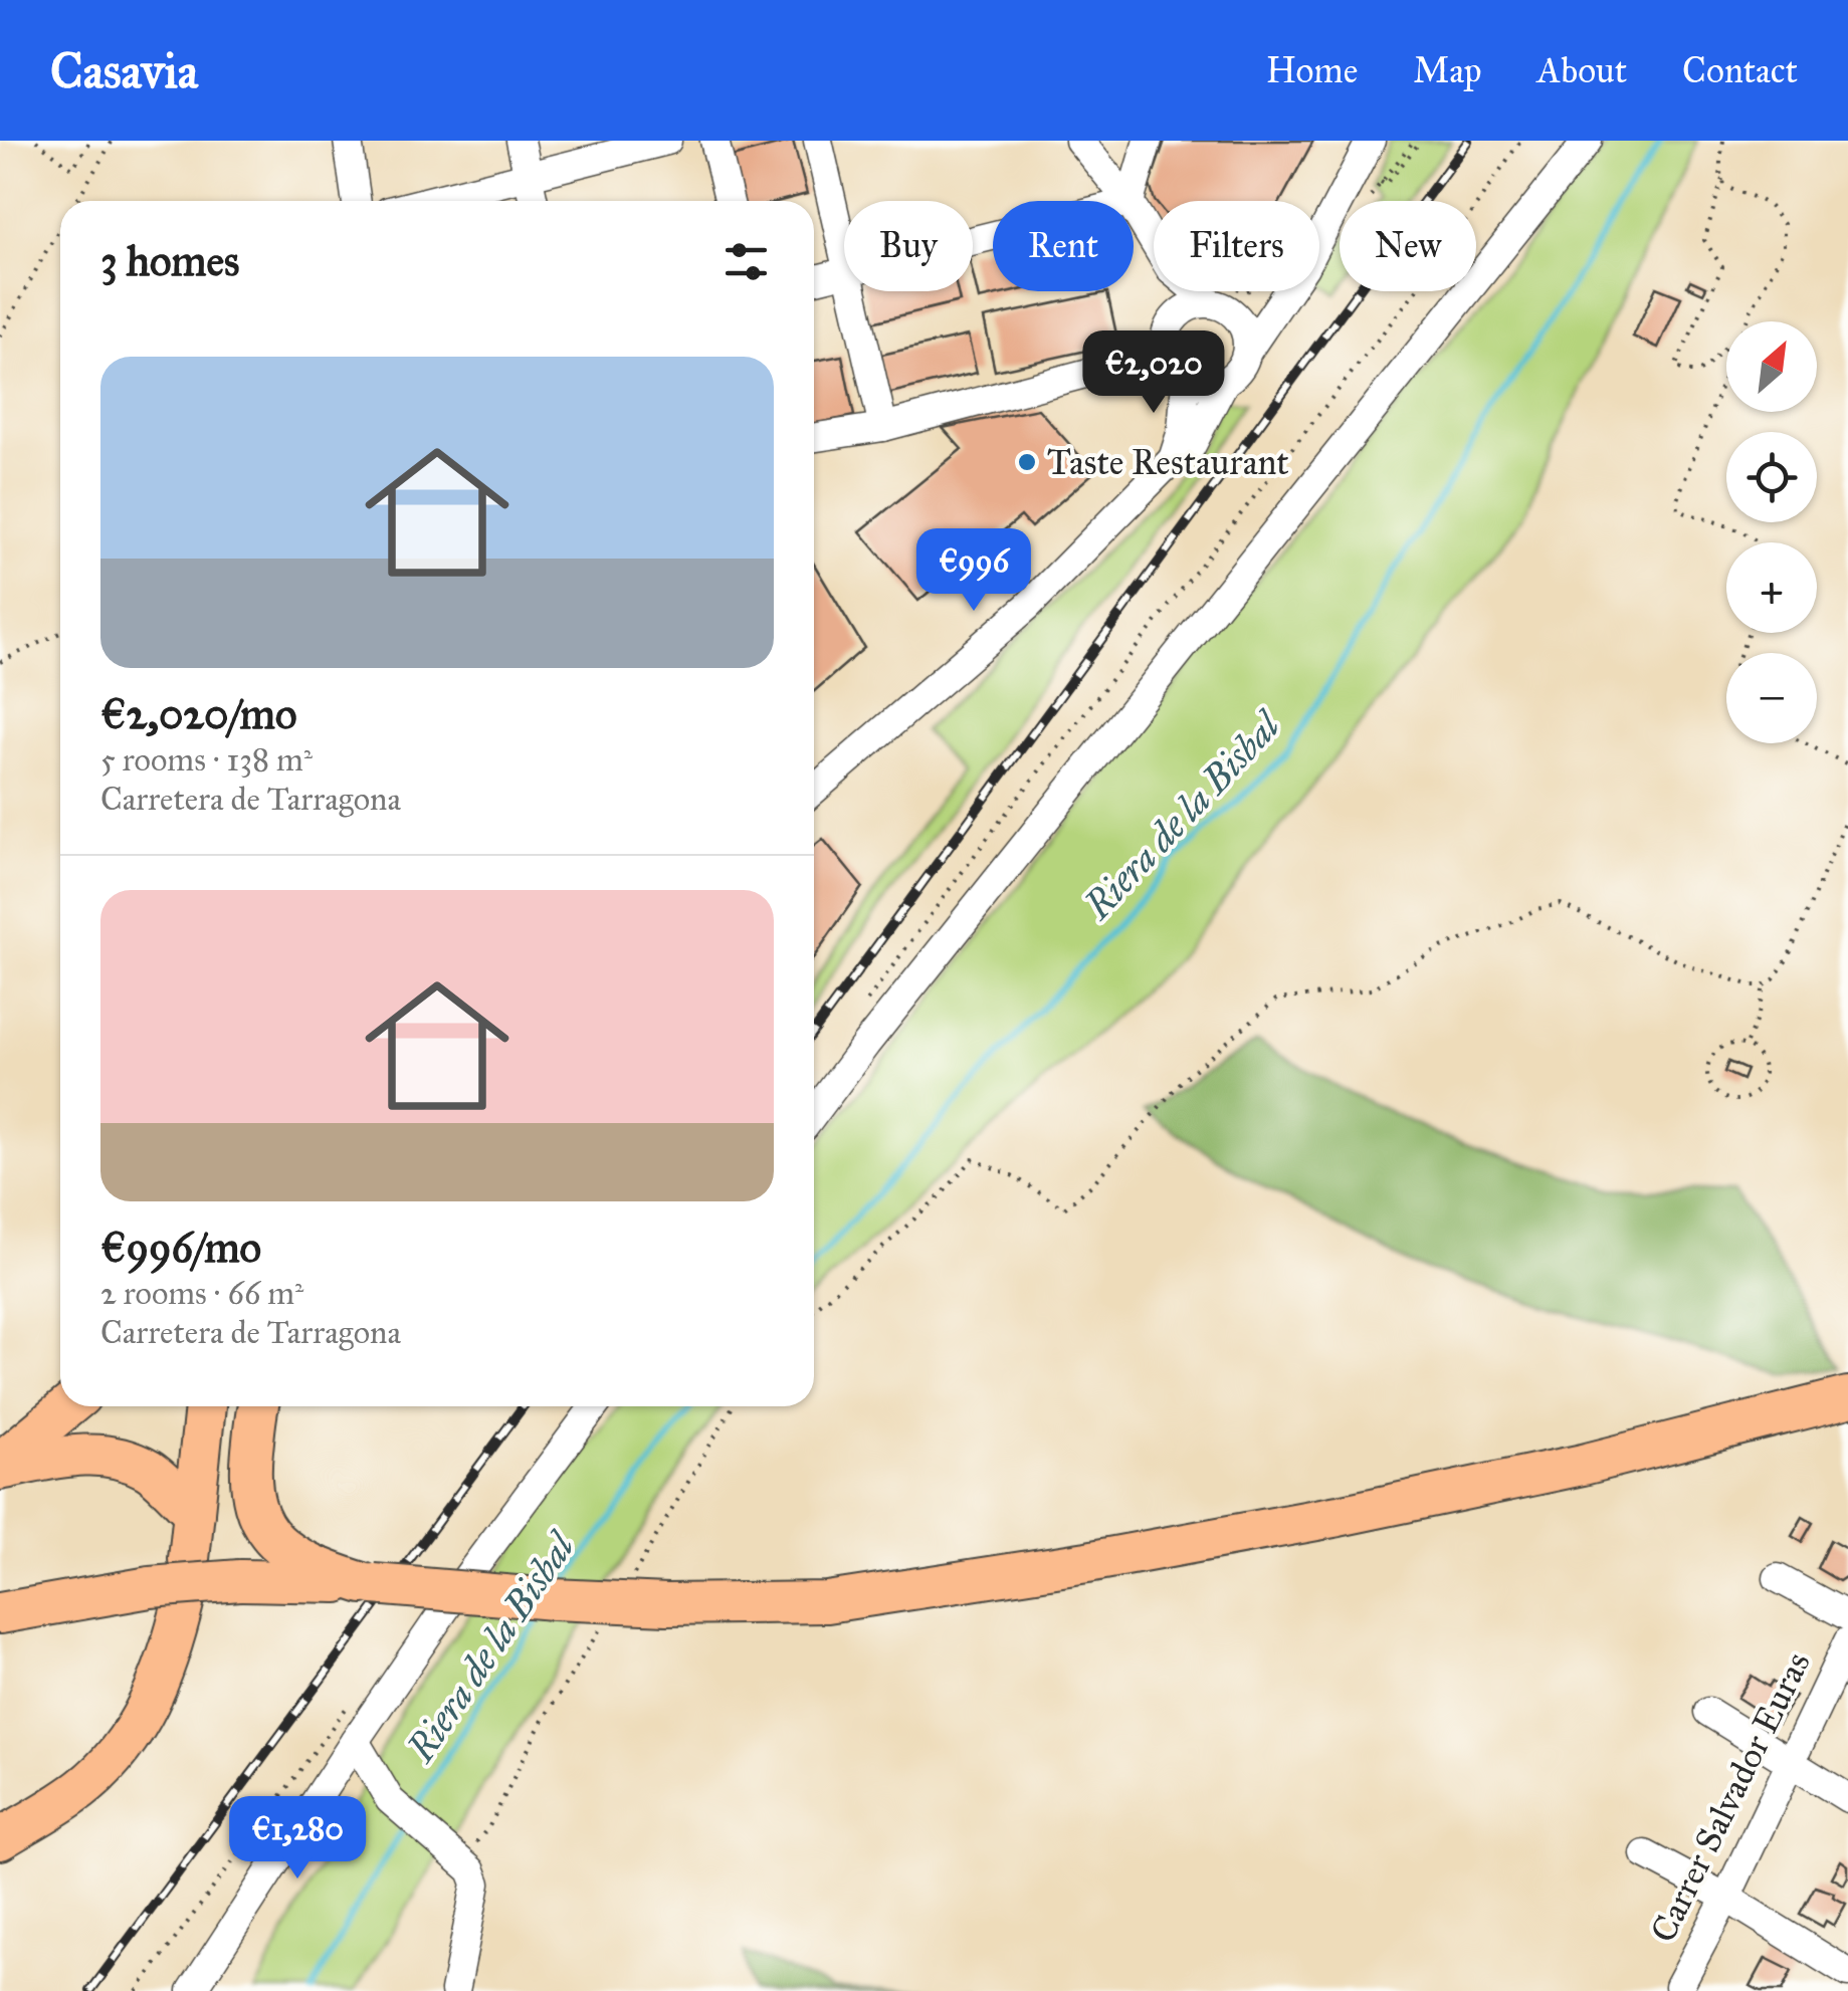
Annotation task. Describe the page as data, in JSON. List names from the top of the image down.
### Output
{
  "streets": {
    "street": ["Carrer Salvador Euras"]
  },
  "water": ["Riera de la Bisbal"],
  "places": ["Taste Restaurant"],
  "north": "top right",
  "page": {
    "header": "Casavia",
    "nav": [
      "Home",
      "Map",
      "About",
      "Contact"
    ],
    "chip": [
      "Buy",
      "Rent",
      "Filters",
      "New"
    ],
    "heading": "3 homes",
    "map_buttons": ["+", "−"],
    "list": [
      {
        "name": "€2,020/mo",
        "note": "5 rooms · 138 m² · Carretera de Tarragona"
      },
      {
        "name": "€996/mo",
        "note": "2 rooms · 66 m² · Carretera de Tarragona"
      }
    ],
    "price": ["€2,020", "€996", "€1,280"]
  }
}
